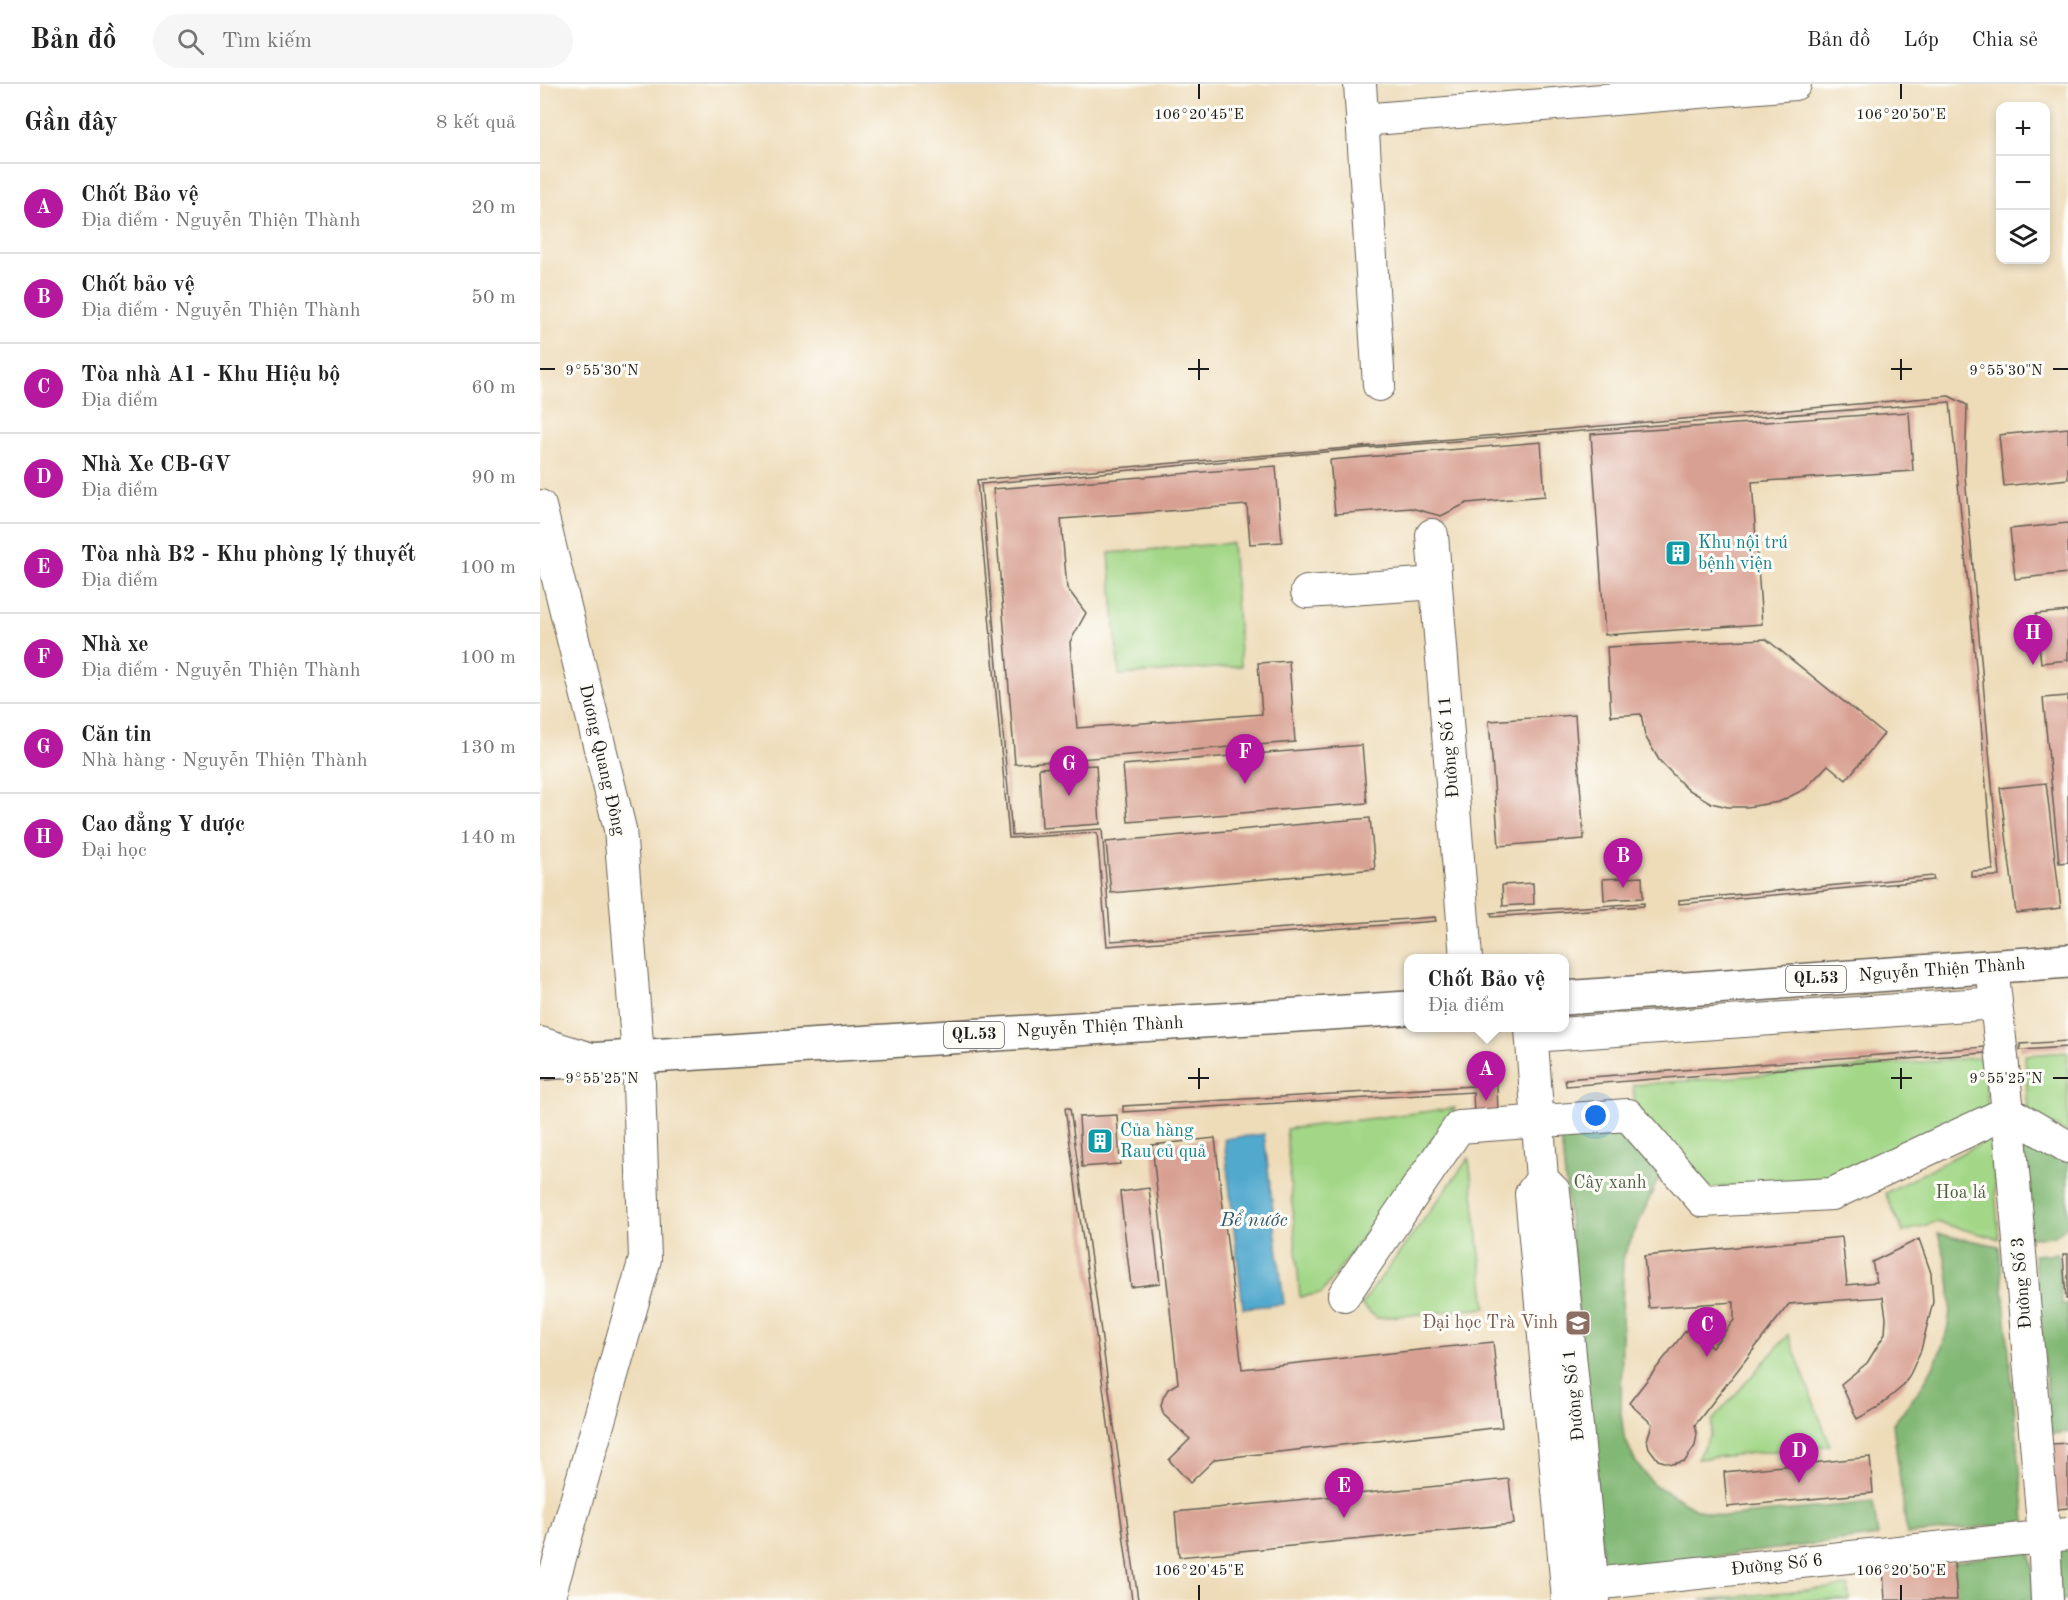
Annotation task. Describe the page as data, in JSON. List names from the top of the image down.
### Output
{
  "streets": {
    "highway": ["Nguyễn Thiện Thành", "QL.53"],
    "street": [
      "Đường Số 11",
      "Dương Quang Đông",
      "Đường Số 3",
      "Đường Số 1",
      "Đường Số 6"
    ]
  },
  "crossings": [
    ["Dương Quang Đông", "Nguyễn Thiện Thành"],
    ["Nguyễn Thiện Thành", "Đường Số 3"],
    ["Đường Số 3", "Đường Số 6"],
    ["Đường Số 1", "Đường Số 6"]
  ],
  "water": ["Bể nước"],
  "parks": ["Cây xanh", "Hoa lá"],
  "places": {
    "building": ["Khu nội trú bệnh viện", "Của hàng Rau củ quả"],
    "school or university": ["Đại học Trà Vinh"]
  },
  "page": {
    "header": "Bản đồ",
    "search": "Tìm kiếm",
    "nav": ["Bản đồ", "Lớp", "Chia sẻ"],
    "heading": ["Gần đây", "8 kết quả"],
    "map_buttons": ["+", "−"],
    "list": [
      {
        "mark": "A",
        "name": "Chốt Bảo vệ",
        "note": "Địa điểm · Nguyễn Thiện Thành",
        "value": "20 m"
      },
      {
        "mark": "B",
        "name": "Chốt bảo vệ",
        "note": "Địa điểm · Nguyễn Thiện Thành",
        "value": "50 m"
      },
      {
        "mark": "C",
        "name": "Tòa nhà A1 - Khu Hiệu bộ",
        "note": "Địa điểm",
        "value": "60 m"
      },
      {
        "mark": "D",
        "name": "Nhà Xe CB-GV",
        "note": "Địa điểm",
        "value": "90 m"
      },
      {
        "mark": "E",
        "name": "Tòa nhà B2 - Khu phòng lý thuyết",
        "note": "Địa điểm",
        "value": "100 m"
      },
      {
        "mark": "F",
        "name": "Nhà xe",
        "note": "Địa điểm · Nguyễn Thiện Thành",
        "value": "100 m"
      },
      {
        "mark": "G",
        "name": "Căn tin",
        "note": "Nhà hàng · Nguyễn Thiện Thành",
        "value": "130 m"
      },
      {
        "mark": "H",
        "name": "Cao đẳng Y dược",
        "note": "Đại học",
        "value": "140 m"
      }
    ],
    "pins": [
      "H",
      "F",
      "G",
      "B",
      "A",
      "C",
      "D",
      "E"
    ],
    "popup": ["Chốt Bảo vệ", "Địa điểm"]
  },
  "coordinates": [
    "106°20'45\"E",
    "106°20'50\"E",
    "9°55'30\"N",
    "9°55'25\"N"
  ]
}
